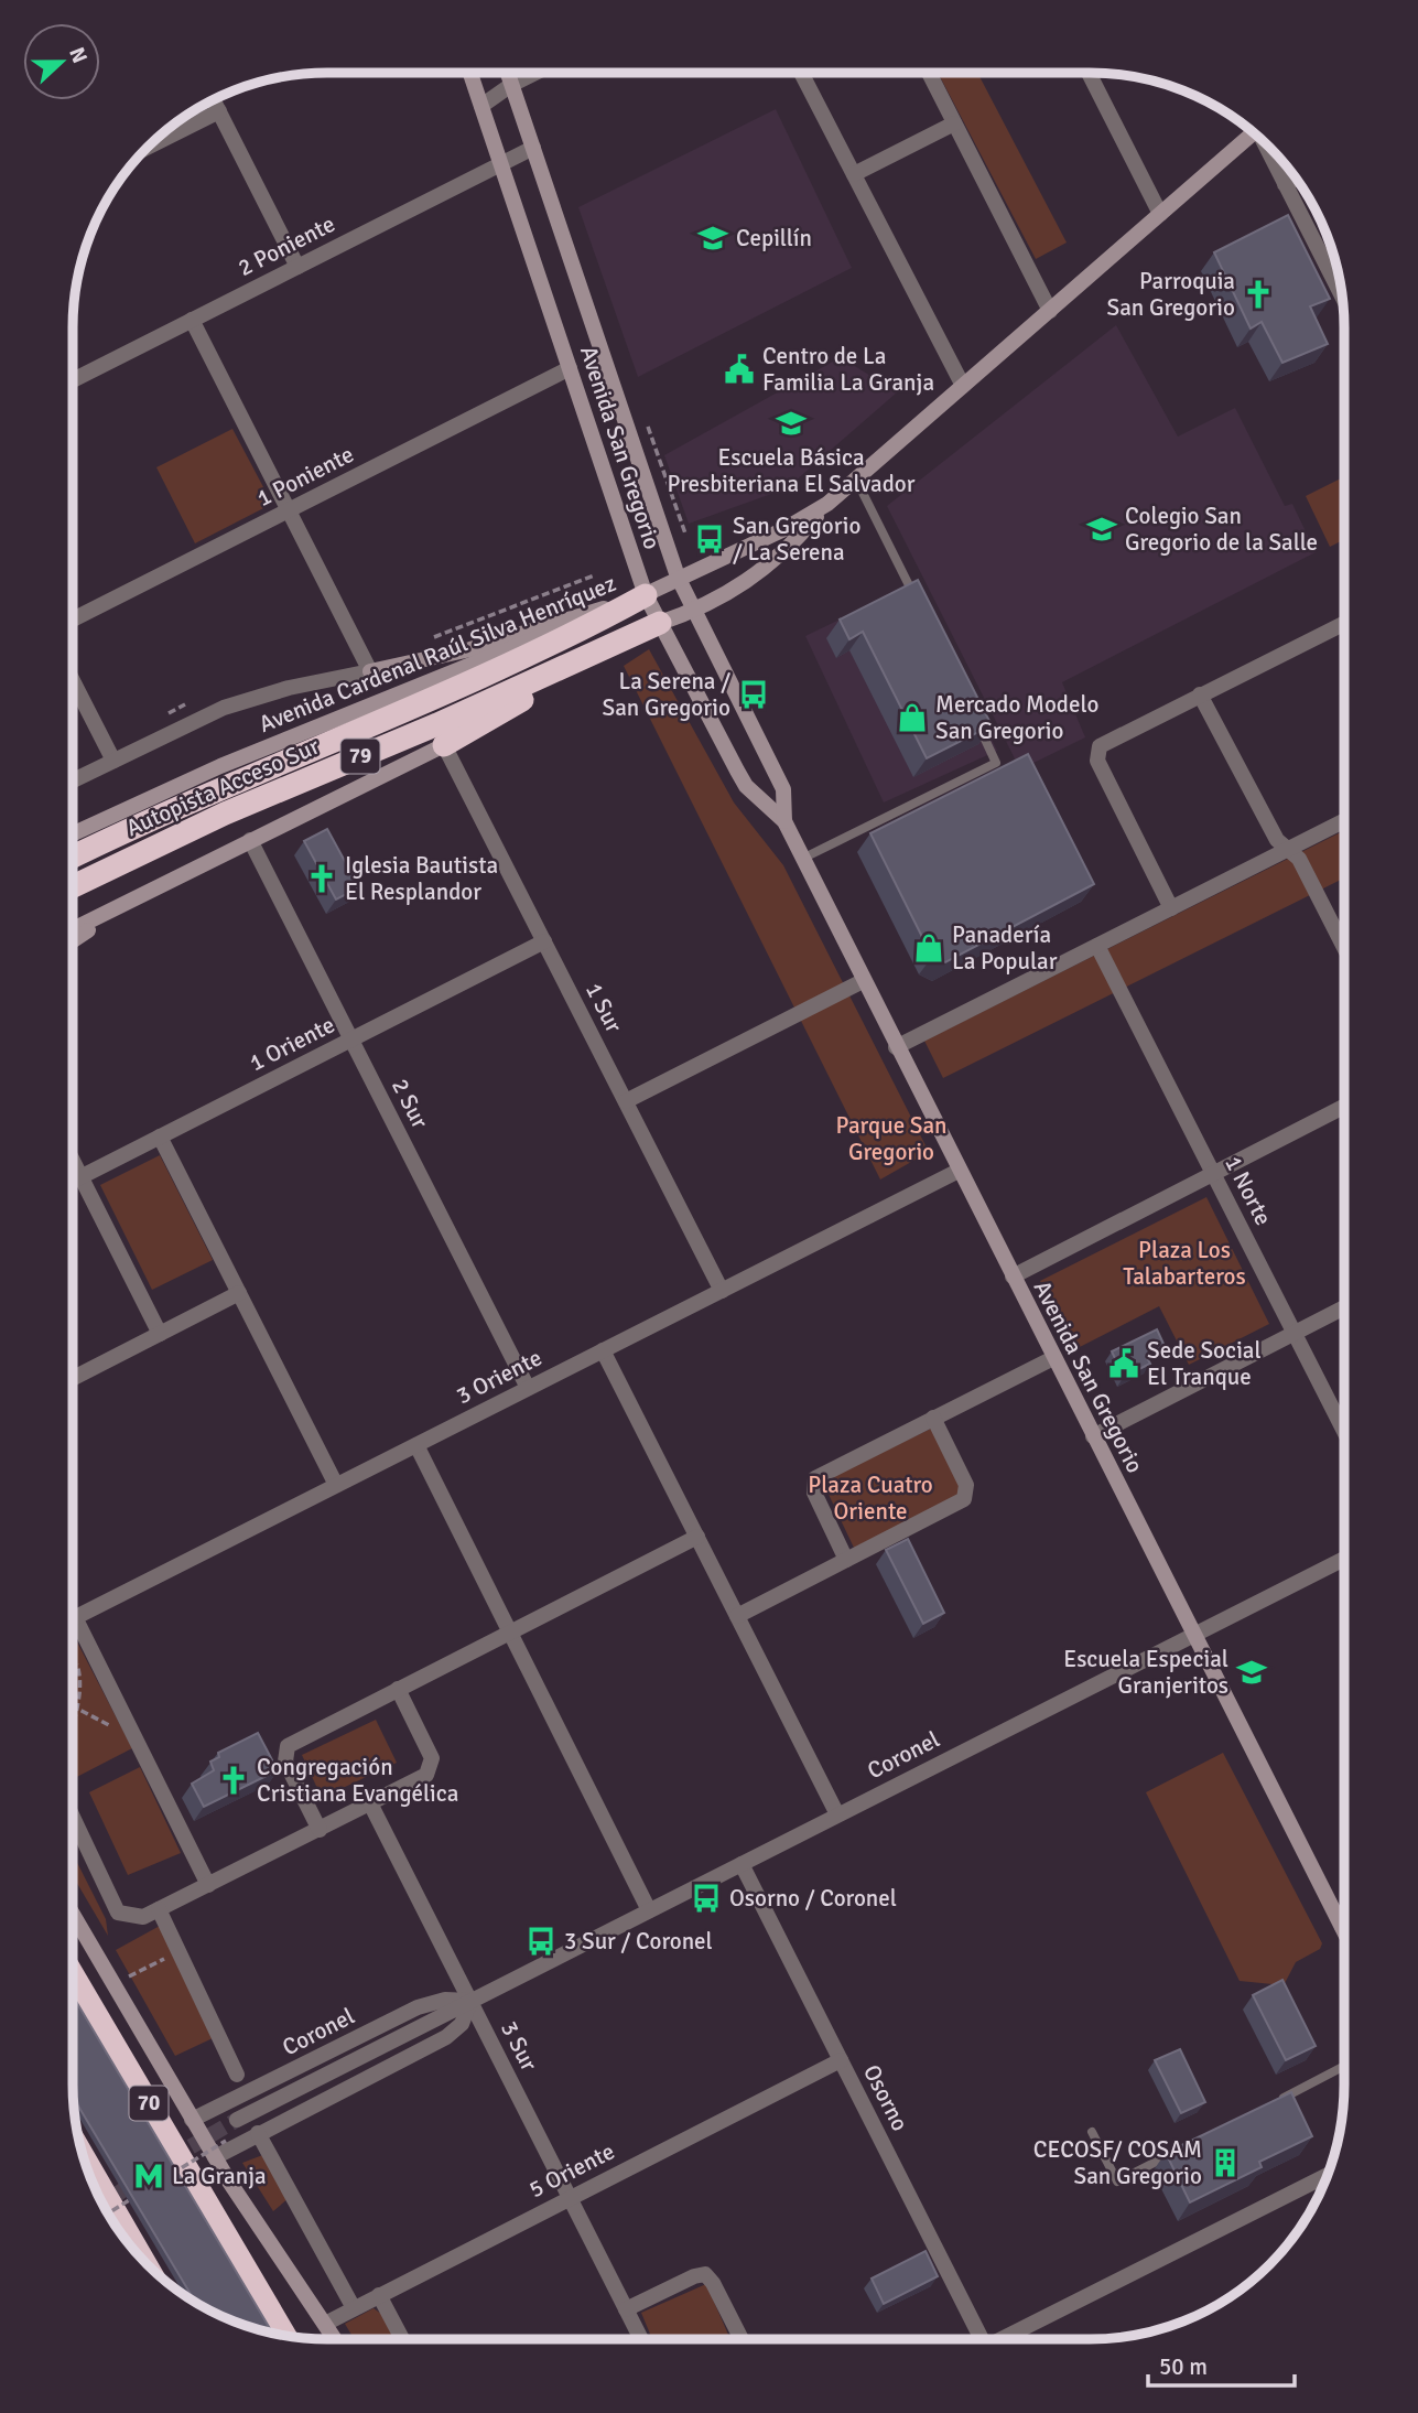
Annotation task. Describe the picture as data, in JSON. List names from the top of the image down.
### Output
{
  "streets": {
    "highway": ["79", "Autopista Acceso Sur", "70"],
    "main road": ["Avenida San Gregorio", "Avenida Cardenal Raúl Silva Henríquez"],
    "street": [
      "2 Poniente",
      "1 Poniente",
      "1 Sur",
      "1 Oriente",
      "2 Sur",
      "1 Norte",
      "3 Oriente",
      "Coronel",
      "3 Sur",
      "Osorno",
      "5 Oriente"
    ]
  },
  "crossings": [
    ["2 Poniente", "Avenida San Gregorio"],
    ["Avenida San Gregorio", "1 Poniente"],
    ["Avenida San Gregorio", "Avenida Cardenal Raúl Silva Henríquez"],
    ["Avenida San Gregorio", "Autopista Acceso Sur"],
    ["Avenida San Gregorio", "3 Oriente"],
    ["Avenida San Gregorio", "Coronel"],
    ["Avenida Cardenal Raúl Silva Henríquez", "Autopista Acceso Sur"],
    ["1 Sur", "1 Oriente"],
    ["1 Sur", "3 Oriente"],
    ["1 Oriente", "2 Sur"],
    ["2 Sur", "3 Oriente"],
    ["Coronel", "3 Sur"],
    ["Coronel", "Osorno"],
    ["3 Sur", "5 Oriente"],
    ["Osorno", "5 Oriente"]
  ],
  "parks": ["Parque San Gregorio", "Plaza Los Talabarteros", "Plaza Cuatro Oriente"],
  "places": {
    "school or university": [
      "Cepillín",
      "Escuela Básica Presbiteriana El Salvador",
      "Colegio San Gregorio de la Salle",
      "Escuela Especial Granjeritos"
    ],
    "church": ["Parroquia San Gregorio", "Iglesia Bautista El Resplandor", "Congregación Cristiana Evangélica"],
    "public building": ["Centro de La Familia La Granja", "Sede Social El Tranque"],
    "bus stop": [
      "San Gregorio / La Serena",
      "La Serena / San Gregorio",
      "Osorno / Coronel",
      "3 Sur / Coronel"
    ],
    "shop": ["Mercado Modelo San Gregorio", "Panadería La Popular"],
    "building": ["CECOSF/ COSAM San Gregorio"],
    "metro station": ["La Granja"]
  },
  "scale_bar": "50 m",
  "north": "right"
}
